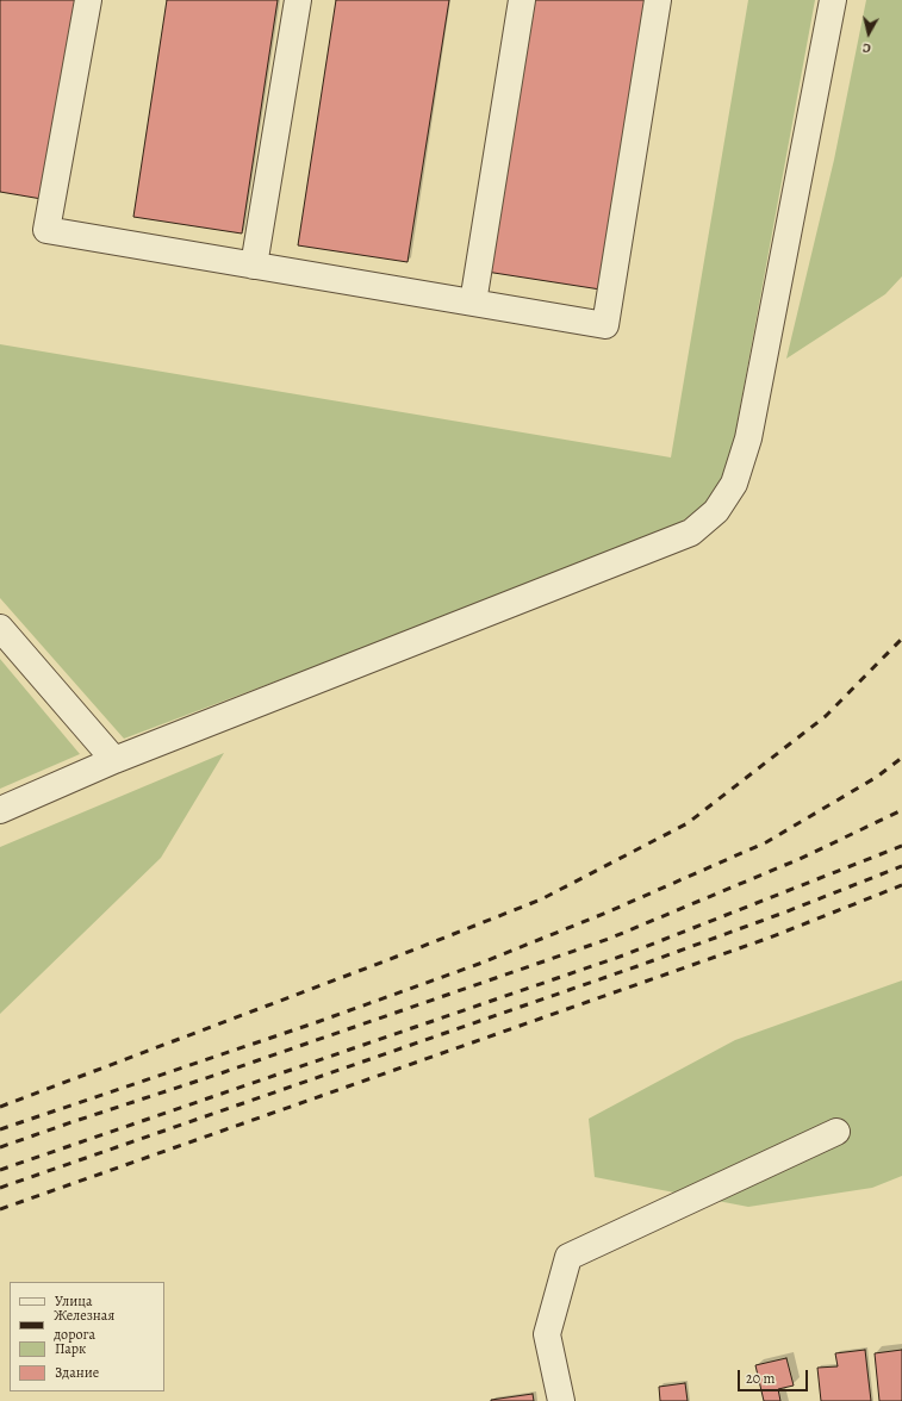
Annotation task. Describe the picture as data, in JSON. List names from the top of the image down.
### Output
{
  "legend": [
    "Улица",
    "Железная дорога",
    "Парк",
    "Здание"
  ],
  "scale_bar": "20 m",
  "north": "bottom"
}
